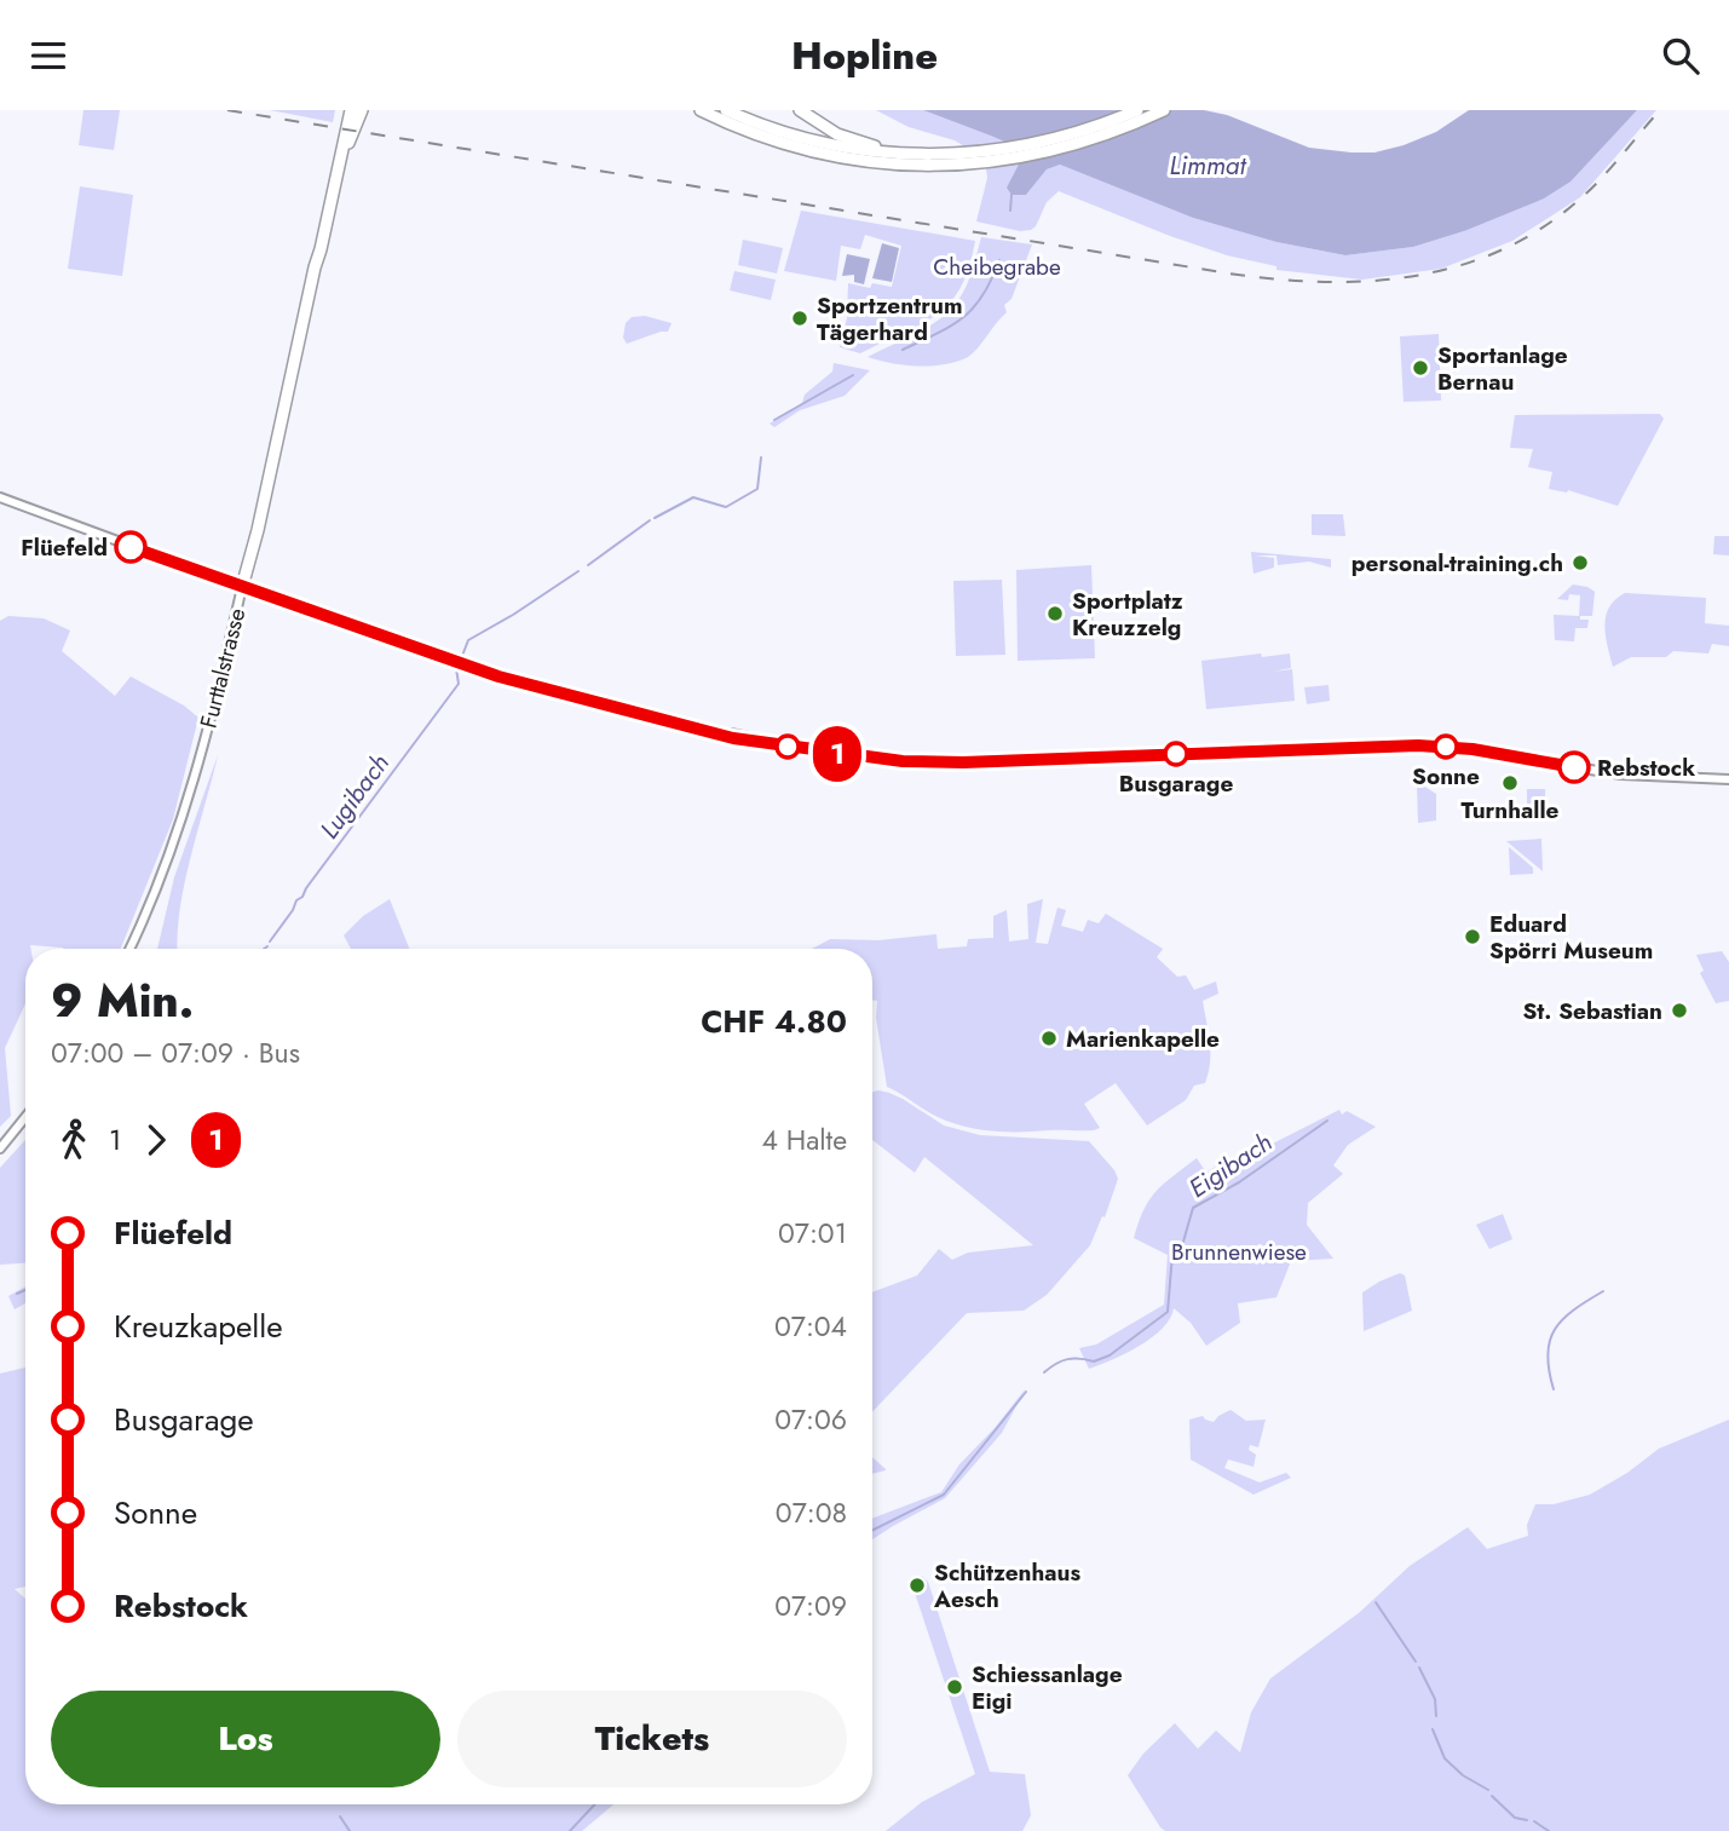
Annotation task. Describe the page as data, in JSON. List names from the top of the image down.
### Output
{
  "streets": {
    "highway": ["Furttalstrasse"]
  },
  "water": ["Limmat", "Lugibach", "Eigibach"],
  "parks": ["Cheibegrabe", "Brunnenwiese"],
  "places": [
    "Sportzentrum Tägerhard",
    "Sportanlage Bernau",
    "Flüefeld",
    "personal-training.ch",
    "Sportplatz Kreuzzelg",
    "Sonne",
    "Busgarage",
    "Rebstock",
    "Turnhalle",
    "Eduard Spörri Museum",
    "St. Sebastian",
    "Marienkapelle",
    "Schützenhaus Aesch",
    "Schiessanlage Eigi"
  ],
  "lines": ["bus line 1"],
  "page": {
    "header": "Hopline",
    "on_map": "1",
    "heading": ["9 Min.", "07:00 – 07:09 · Bus", "CHF 4.80"],
    "legs": ["1", "1", "4 Halte"],
    "list": [
      {
        "name": "Flüefeld",
        "value": "07:01"
      },
      {
        "name": "Kreuzkapelle",
        "value": "07:04"
      },
      {
        "name": "Busgarage",
        "value": "07:06"
      },
      {
        "name": "Sonne",
        "value": "07:08"
      },
      {
        "name": "Rebstock",
        "value": "07:09"
      }
    ],
    "buttons": ["Los", "Tickets"]
  }
}
